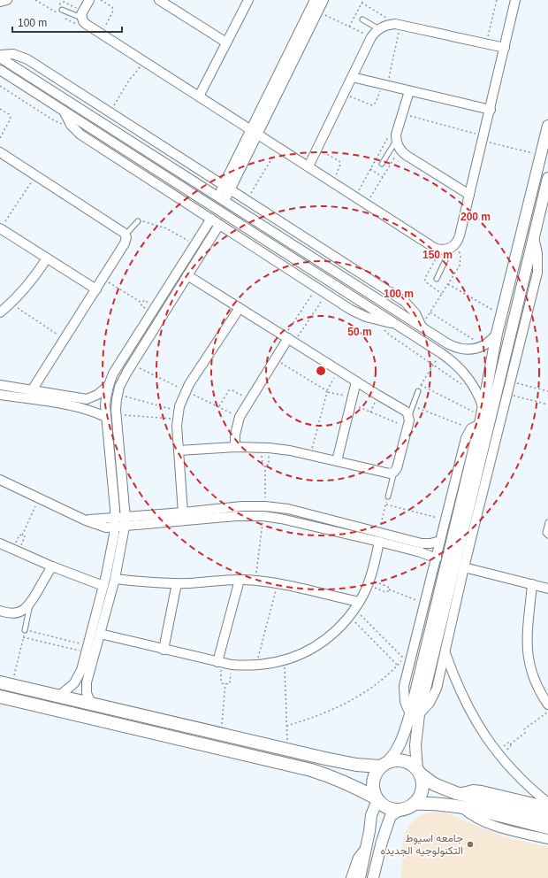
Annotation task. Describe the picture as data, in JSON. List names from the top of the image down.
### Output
{
  "places": ["جامعه اسيوط التكنولوجيه الجديده"],
  "scale_bar": "100 m",
  "rings": [
    "200 m",
    "150 m",
    "100 m",
    "50 m"
  ]
}
